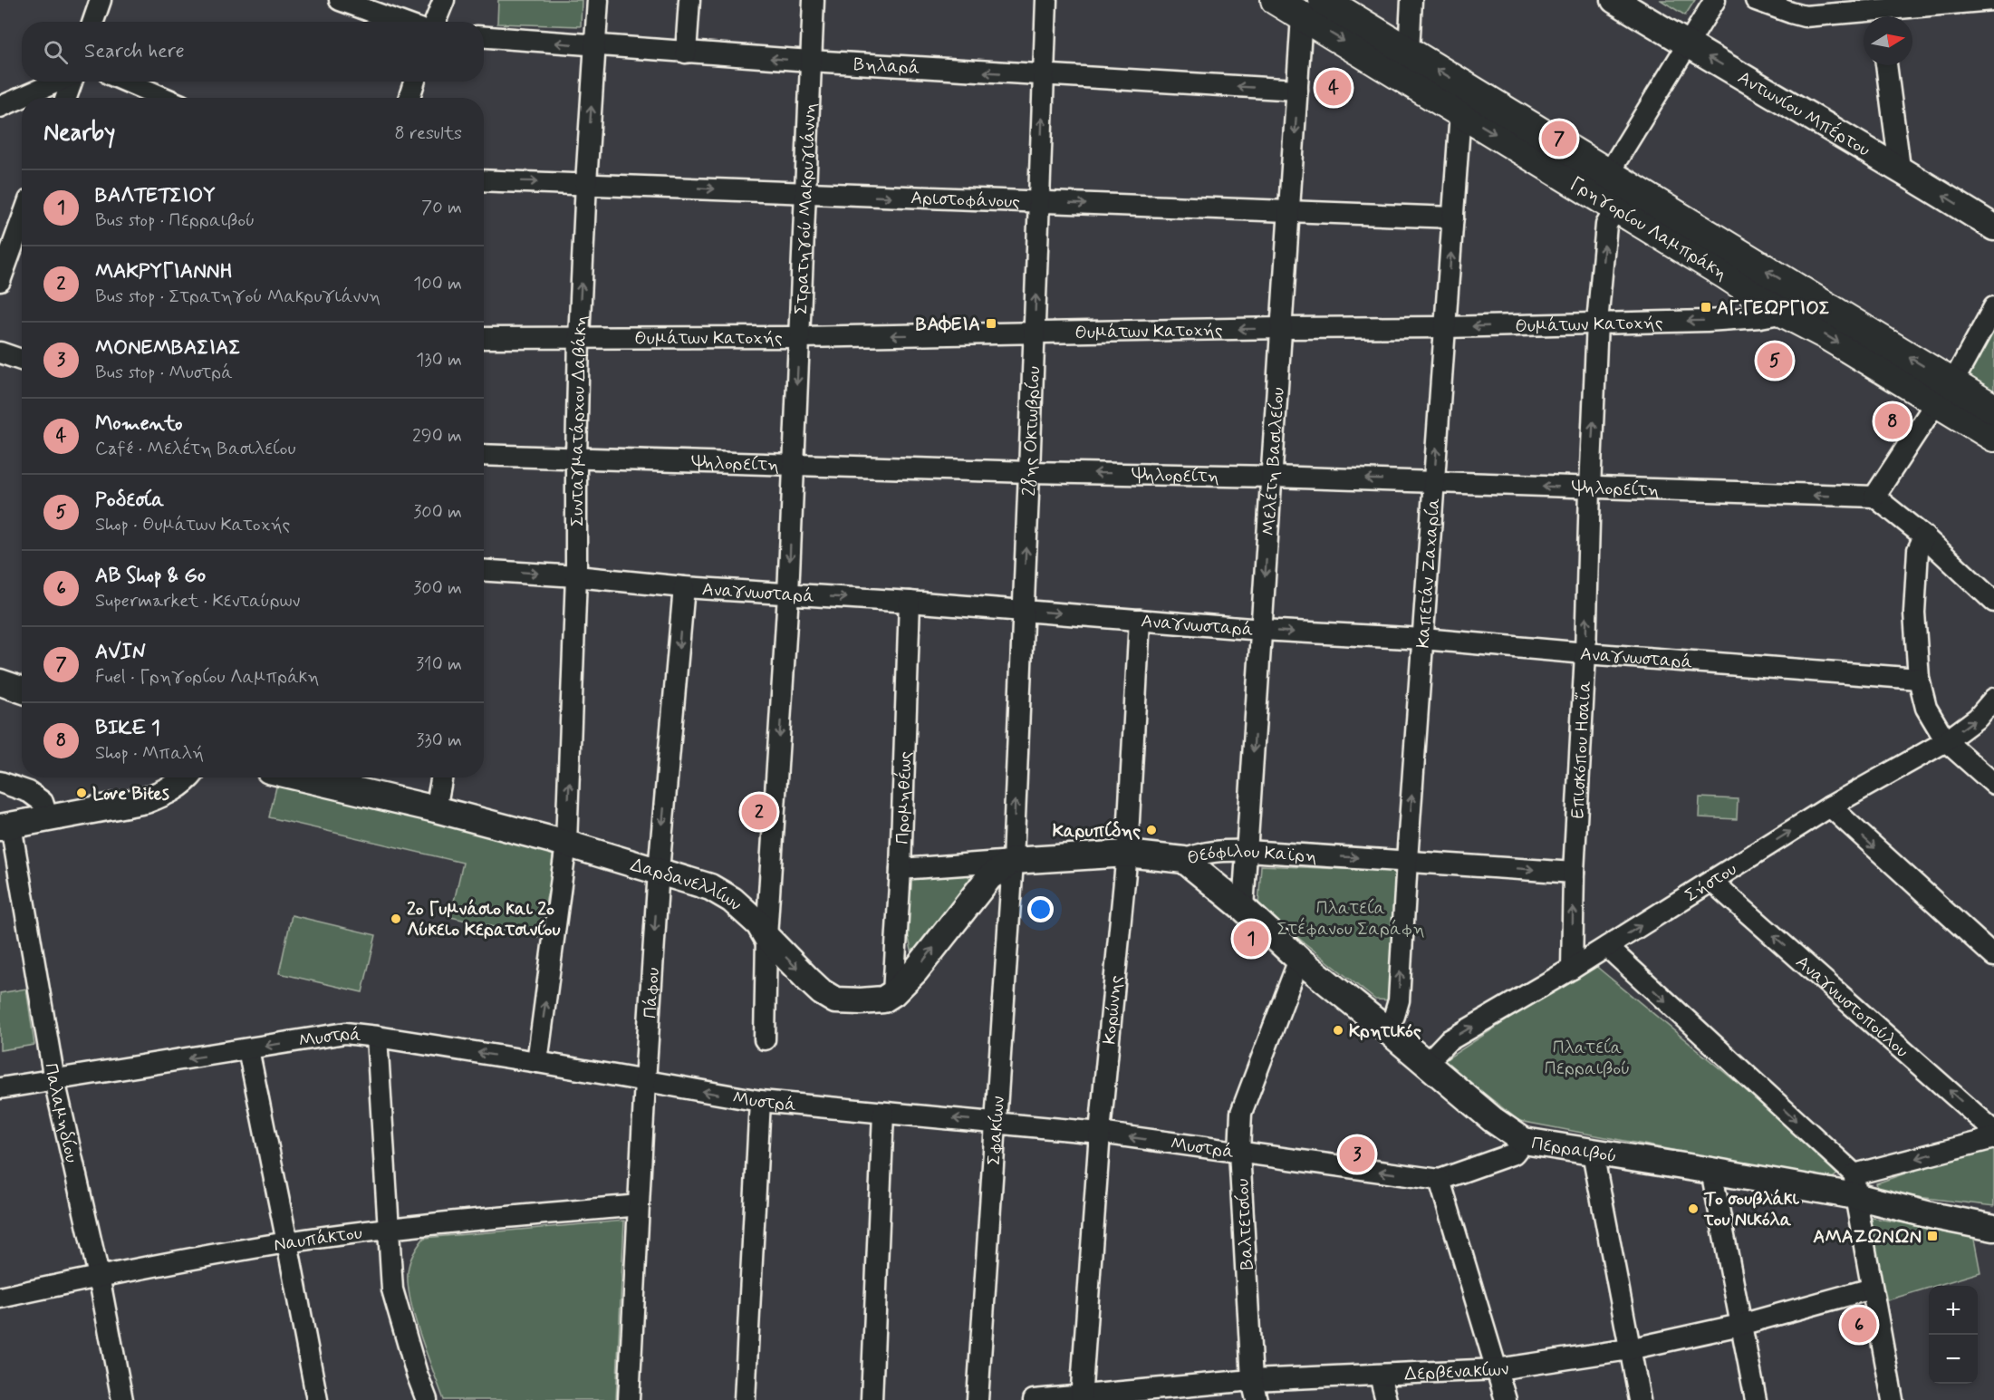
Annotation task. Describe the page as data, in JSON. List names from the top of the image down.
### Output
{
  "streets": {
    "main road": ["Γρηγορίου Λαμπράκη"],
    "street": [
      "Βηλαρά",
      "Αντωνίου Μπέρτου",
      "Αριστοφάνους",
      "Στρατηγού Μακρυγιάννη",
      "Θυμάτων Κατοχής",
      "Συνταγματάρχου Δαβάκη",
      "28ης Οκτωβρίου",
      "Μελέτη Βασιλείου",
      "Ψηλορείτη",
      "Καπετάν Ζαχαρία",
      "Αναγνωσταρά",
      "Επισκόπου Ησαΐα",
      "Προμηθέως",
      "Θεόφιλου Καϊρη",
      "Σήστου",
      "Δαρδανελλίων",
      "Πάφου",
      "Αναγνωστοπούλου",
      "Κορώνης",
      "Μυστρά",
      "Παλαμηδίου",
      "Σφακίων",
      "Περραιβού",
      "Βαλτετσίου",
      "Ναυπάκτου",
      "Δερβενακίων"
    ]
  },
  "crossings": [
    ["Βηλαρά", "Στρατηγού Μακρυγιάννη"],
    ["Βηλαρά", "Συνταγματάρχου Δαβάκη"],
    ["Βηλαρά", "28ης Οκτωβρίου"],
    ["Βηλαρά", "Μελέτη Βασιλείου"],
    ["Αριστοφάνους", "Στρατηγού Μακρυγιάννη"],
    ["Αριστοφάνους", "Συνταγματάρχου Δαβάκη"],
    ["Αριστοφάνους", "28ης Οκτωβρίου"],
    ["Αριστοφάνους", "Μελέτη Βασιλείου"],
    ["Αριστοφάνους", "Καπετάν Ζαχαρία"],
    ["Στρατηγού Μακρυγιάννη", "Θυμάτων Κατοχής"],
    ["Στρατηγού Μακρυγιάννη", "Ψηλορείτη"],
    ["Στρατηγού Μακρυγιάννη", "Αναγνωσταρά"],
    ["Στρατηγού Μακρυγιάννη", "Δαρδανελλίων"],
    ["Γρηγορίου Λαμπράκη", "Θυμάτων Κατοχής"],
    ["Γρηγορίου Λαμπράκη", "Μελέτη Βασιλείου"],
    ["Γρηγορίου Λαμπράκη", "Καπετάν Ζαχαρία"],
    ["Γρηγορίου Λαμπράκη", "Επισκόπου Ησαΐα"],
    ["Θυμάτων Κατοχής", "Συνταγματάρχου Δαβάκη"],
    ["Θυμάτων Κατοχής", "28ης Οκτωβρίου"],
    ["Θυμάτων Κατοχής", "Μελέτη Βασιλείου"],
    ["Θυμάτων Κατοχής", "Καπετάν Ζαχαρία"],
    ["Θυμάτων Κατοχής", "Επισκόπου Ησαΐα"],
    ["Συνταγματάρχου Δαβάκη", "Ψηλορείτη"],
    ["Συνταγματάρχου Δαβάκη", "Αναγνωσταρά"],
    ["Συνταγματάρχου Δαβάκη", "Δαρδανελλίων"],
    ["Συνταγματάρχου Δαβάκη", "Μυστρά"],
    ["28ης Οκτωβρίου", "Ψηλορείτη"],
    ["28ης Οκτωβρίου", "Αναγνωσταρά"],
    ["28ης Οκτωβρίου", "Θεόφιλου Καϊρη"],
    ["28ης Οκτωβρίου", "Δαρδανελλίων"],
    ["28ης Οκτωβρίου", "Σφακίων"],
    ["Μελέτη Βασιλείου", "Ψηλορείτη"],
    ["Μελέτη Βασιλείου", "Αναγνωσταρά"],
    ["Μελέτη Βασιλείου", "Θεόφιλου Καϊρη"],
    ["Μελέτη Βασιλείου", "Περραιβού"],
    ["Ψηλορείτη", "Καπετάν Ζαχαρία"],
    ["Ψηλορείτη", "Επισκόπου Ησαΐα"],
    ["Καπετάν Ζαχαρία", "Αναγνωσταρά"],
    ["Καπετάν Ζαχαρία", "Θεόφιλου Καϊρη"],
    ["Καπετάν Ζαχαρία", "Περραιβού"],
    ["Αναγνωσταρά", "Επισκόπου Ησαΐα"],
    ["Αναγνωσταρά", "Προμηθέως"],
    ["Αναγνωσταρά", "Πάφου"],
    ["Αναγνωσταρά", "Κορώνης"],
    ["Επισκόπου Ησαΐα", "Θεόφιλου Καϊρη"],
    ["Επισκόπου Ησαΐα", "Σήστου"],
    ["Προμηθέως", "Θεόφιλου Καϊρη"],
    ["Προμηθέως", "Δαρδανελλίων"],
    ["Θεόφιλου Καϊρη", "Δαρδανελλίων"],
    ["Θεόφιλου Καϊρη", "Κορώνης"],
    ["Θεόφιλου Καϊρη", "Σφακίων"],
    ["Θεόφιλου Καϊρη", "Περραιβού"],
    ["Σήστου", "Αναγνωστοπούλου"],
    ["Σήστου", "Περραιβού"],
    ["Δαρδανελλίων", "Πάφου"],
    ["Δαρδανελλίων", "Σφακίων"],
    ["Πάφου", "Μυστρά"],
    ["Πάφου", "Ναυπάκτου"],
    ["Κορώνης", "Μυστρά"],
    ["Κορώνης", "Δερβενακίων"],
    ["Μυστρά", "Παλαμηδίου"],
    ["Μυστρά", "Σφακίων"],
    ["Μυστρά", "Περραιβού"],
    ["Μυστρά", "Βαλτετσίου"],
    ["Παλαμηδίου", "Ναυπάκτου"],
    ["Περραιβού", "Βαλτετσίου"],
    ["Βαλτετσίου", "Δερβενακίων"]
  ],
  "one_way": [
    "Βηλαρά",
    "Αντωνίου Μπέρτου",
    "Αριστοφάνους",
    "Στρατηγού Μακρυγιάννη",
    "Θυμάτων Κατοχής",
    "Συνταγματάρχου Δαβάκη",
    "28ης Οκτωβρίου",
    "Μελέτη Βασιλείου",
    "Ψηλορείτη",
    "Καπετάν Ζαχαρία",
    "Επισκόπου Ησαΐα",
    "Θεόφιλου Καϊρη",
    "Σήστου",
    "Πάφου",
    "Μυστρά"
  ],
  "parks": ["Πλατεία Στέφανου Σαράφη", "Πλατεία Περραιβού"],
  "places": {
    "transit": ["ΑΓ.ΓΕΩΡΓΙΟΣ", "ΒΑΦΕΙΑ", "ΑΜΑΖΩΝΩΝ"],
    "other": [
      "Love Bites",
      "Καρυπίδης",
      "2ο Γυμνάσιο και 2ο Λύκειο Κερατσινίου",
      "Κρητικός",
      "Το σουβλάκι του Νικόλα"
    ]
  },
  "north": "right",
  "page": {
    "search": "Search here",
    "pins": [
      "4",
      "7",
      "5",
      "8",
      "2",
      "1",
      "3",
      "6"
    ],
    "heading": ["Nearby", "8 results"],
    "list": [
      {
        "mark": "1",
        "name": "ΒΑΛΤΕΤΣΙΟΥ",
        "note": "Bus stop · Περραιβού",
        "value": "70 m"
      },
      {
        "mark": "2",
        "name": "ΜΑΚΡΥΓΙΑΝΝΗ",
        "note": "Bus stop · Στρατηγού Μακρυγιάννη",
        "value": "100 m"
      },
      {
        "mark": "3",
        "name": "ΜΟΝΕΜΒΑΣΙΑΣ",
        "note": "Bus stop · Μυστρά",
        "value": "130 m"
      },
      {
        "mark": "4",
        "name": "Momento",
        "note": "Café · Μελέτη Βασιλείου",
        "value": "290 m"
      },
      {
        "mark": "5",
        "name": "Ροδεσία",
        "note": "Shop · Θυμάτων Κατοχής",
        "value": "300 m"
      },
      {
        "mark": "6",
        "name": "AB Shop & Go",
        "note": "Supermarket · Κενταύρων",
        "value": "300 m"
      },
      {
        "mark": "7",
        "name": "AVIN",
        "note": "Fuel · Γρηγορίου Λαμπράκη",
        "value": "310 m"
      },
      {
        "mark": "8",
        "name": "BIKE 1",
        "note": "Shop · Μπαλή",
        "value": "330 m"
      }
    ],
    "map_buttons": ["+", "−"]
  }
}
